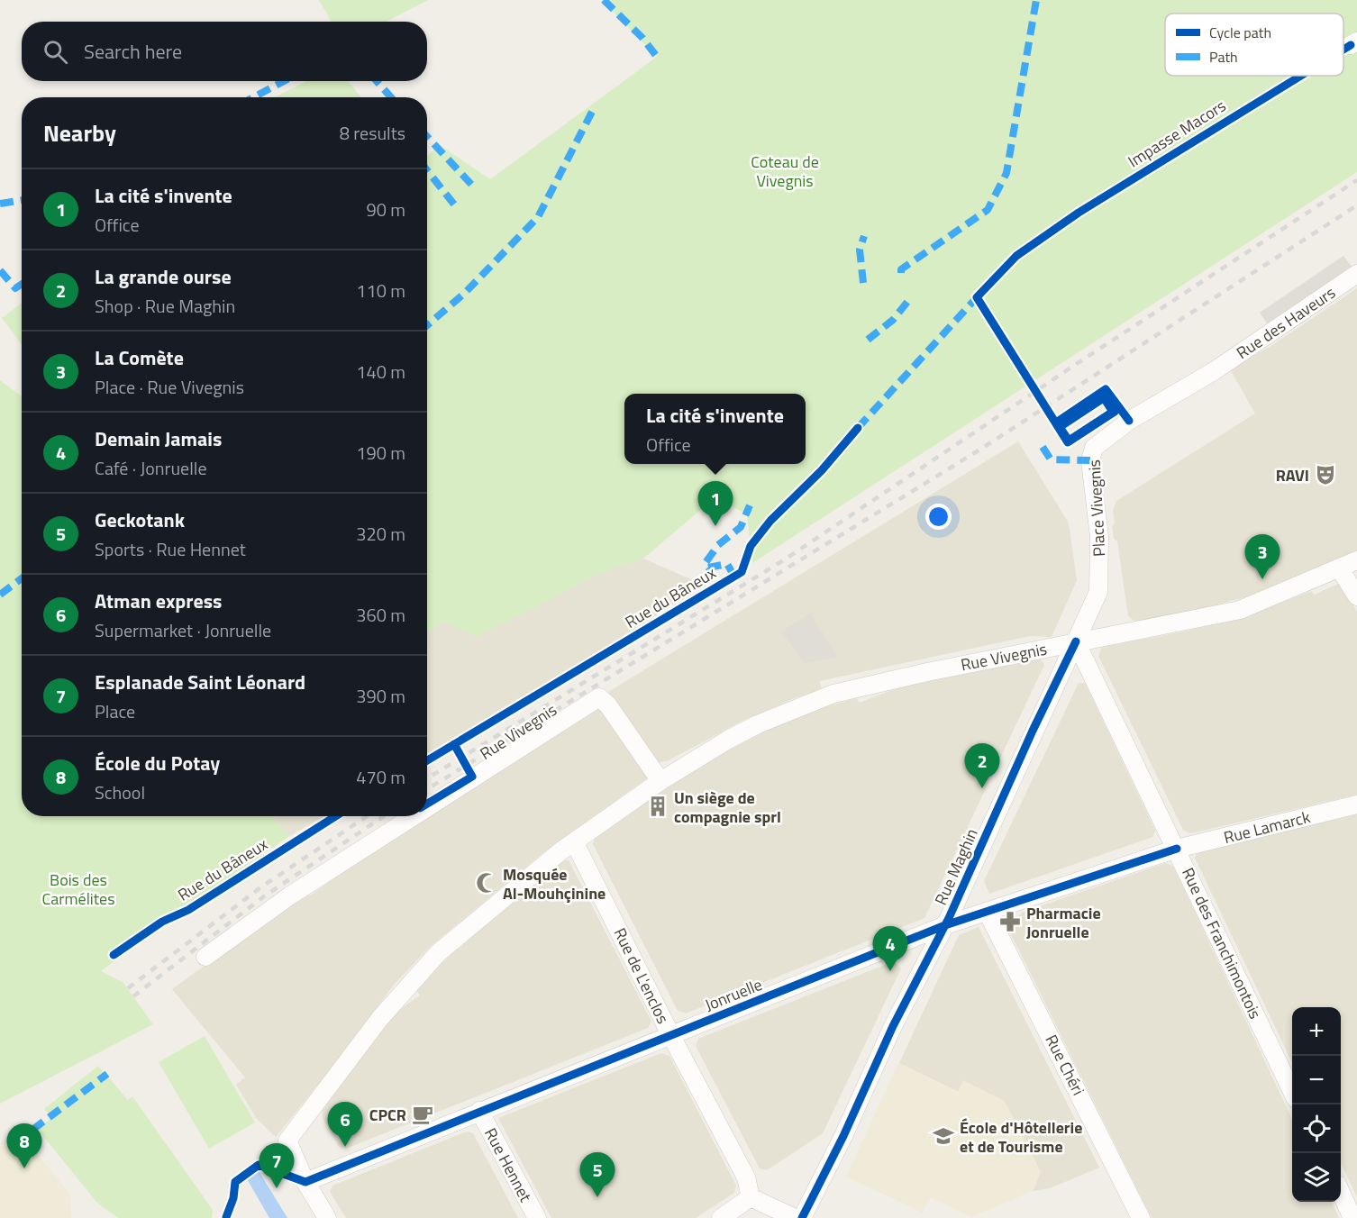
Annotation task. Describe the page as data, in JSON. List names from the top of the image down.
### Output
{
  "streets": {
    "street": [
      "Rue des Haveurs",
      "Place Vivegnis",
      "Rue Vivegnis",
      "Rue Lamarck",
      "Rue Maghin",
      "Rue des Franchimontois",
      "Rue de L'enclos",
      "Jonruelle",
      "Rue Chéri",
      "Rue Hennet"
    ],
    "cycle path": ["Impasse Macors", "Rue du Bâneux"]
  },
  "crossings": [
    ["Rue des Haveurs", "Place Vivegnis"],
    ["Place Vivegnis", "Rue Vivegnis"],
    ["Place Vivegnis", "Rue Maghin"],
    ["Place Vivegnis", "Rue des Franchimontois"],
    ["Rue Vivegnis", "Rue Maghin"],
    ["Rue Vivegnis", "Rue des Franchimontois"],
    ["Rue Vivegnis", "Rue de L'enclos"],
    ["Rue Vivegnis", "Jonruelle"],
    ["Rue Lamarck", "Rue des Franchimontois"],
    ["Rue Lamarck", "Jonruelle"],
    ["Rue Maghin", "Rue des Franchimontois"],
    ["Rue Maghin", "Jonruelle"],
    ["Rue des Franchimontois", "Jonruelle"],
    ["Rue de L'enclos", "Jonruelle"],
    ["Jonruelle", "Rue Chéri"],
    ["Jonruelle", "Rue Hennet"]
  ],
  "parks": ["Coteau de Vivegnis", "Bois des Carmélites"],
  "places": {
    "theatre": ["RAVI"],
    "building": ["Un siège de compagnie sprl"],
    "mosque": ["Mosquée Al-Mouhçinine"],
    "pharmacy": ["Pharmacie Jonruelle"],
    "cafe": ["CPCR"],
    "school or university": ["École d'Hôtellerie et de Tourisme"]
  },
  "legend": ["Cycle path", "Path"],
  "page": {
    "search": "Search here",
    "heading": ["Nearby", "8 results"],
    "list": [
      {
        "mark": "1",
        "name": "La cité s'invente",
        "note": "Office",
        "value": "90 m"
      },
      {
        "mark": "2",
        "name": "La grande ourse",
        "note": "Shop · Rue Maghin",
        "value": "110 m"
      },
      {
        "mark": "3",
        "name": "La Comète",
        "note": "Place · Rue Vivegnis",
        "value": "140 m"
      },
      {
        "mark": "4",
        "name": "Demain Jamais",
        "note": "Café · Jonruelle",
        "value": "190 m"
      },
      {
        "mark": "5",
        "name": "Geckotank",
        "note": "Sports · Rue Hennet",
        "value": "320 m"
      },
      {
        "mark": "6",
        "name": "Atman express",
        "note": "Supermarket · Jonruelle",
        "value": "360 m"
      },
      {
        "mark": "7",
        "name": "Esplanade Saint Léonard",
        "note": "Place",
        "value": "390 m"
      },
      {
        "mark": "8",
        "name": "École du Potay",
        "note": "School",
        "value": "470 m"
      }
    ],
    "popup": ["La cité s'invente", "Office"],
    "pins": [
      "1",
      "3",
      "2",
      "4",
      "6",
      "8",
      "7",
      "5"
    ],
    "map_buttons": ["+", "−"]
  }
}
